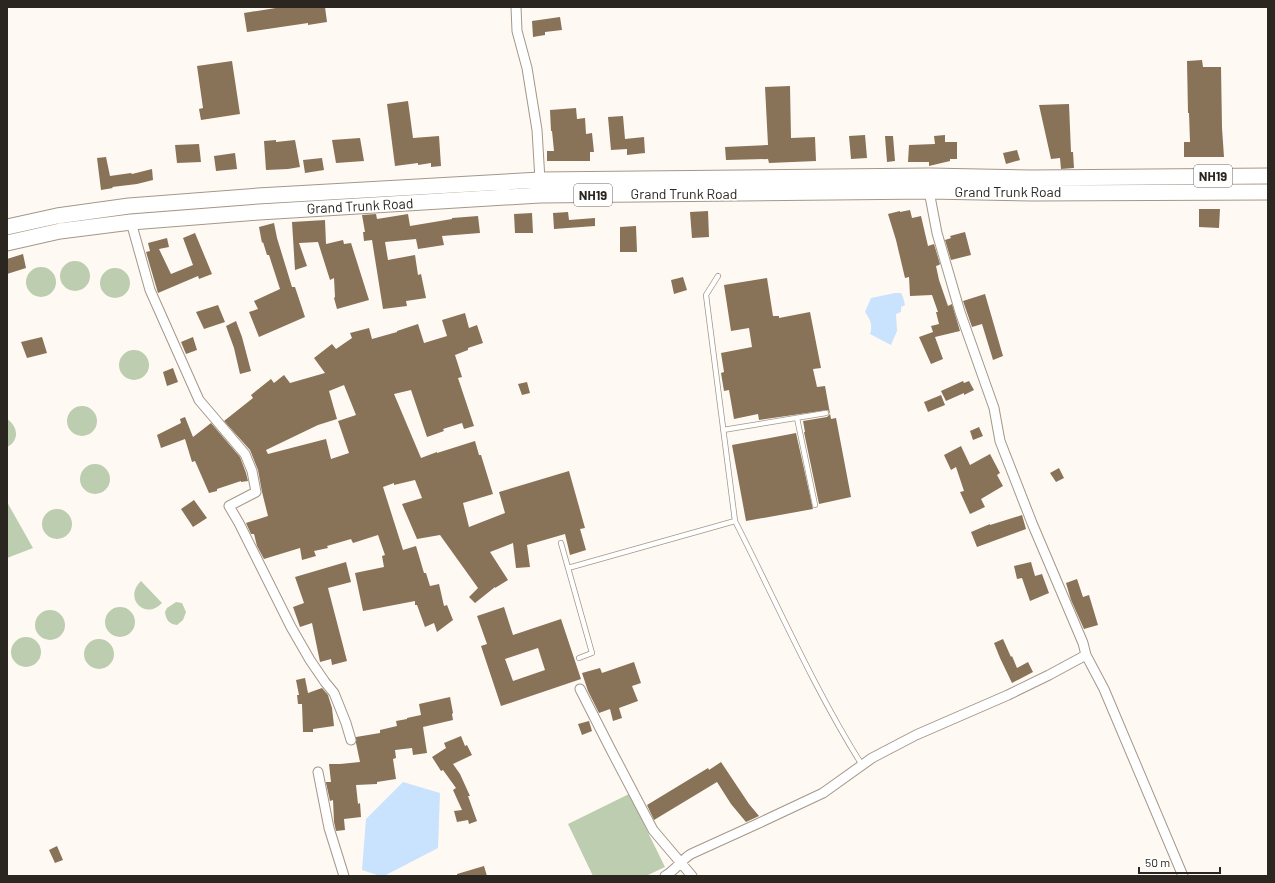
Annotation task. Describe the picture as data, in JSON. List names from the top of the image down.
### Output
{
  "streets": {
    "highway": ["NH19", "Grand Trunk Road"]
  },
  "scale_bar": "50 m"
}
